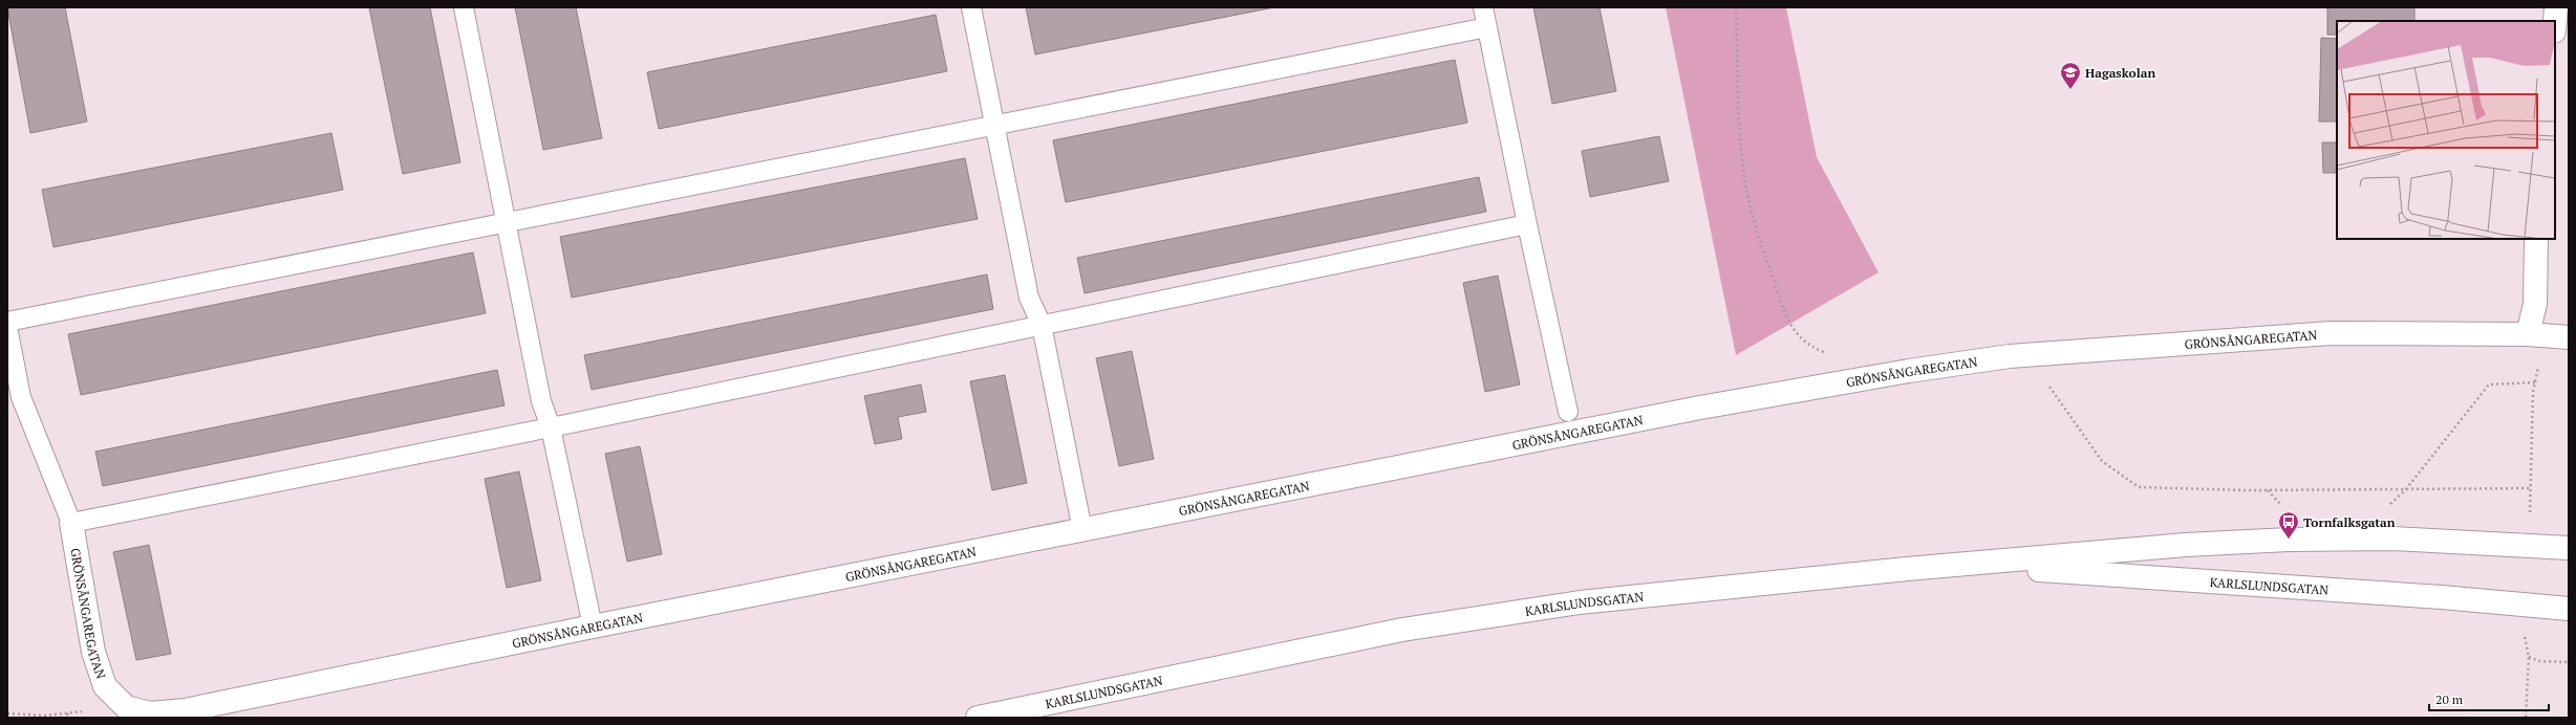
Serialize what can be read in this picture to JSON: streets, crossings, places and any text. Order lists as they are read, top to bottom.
{
  "streets": {
    "street": ["GRÖNSÅNGAREGATAN", "KARLSLUNDSGATAN"]
  },
  "places": {
    "school or university": ["Hagaskolan"],
    "bus stop": ["Tornfalksgatan"]
  },
  "scale_bar": "20 m"
}
